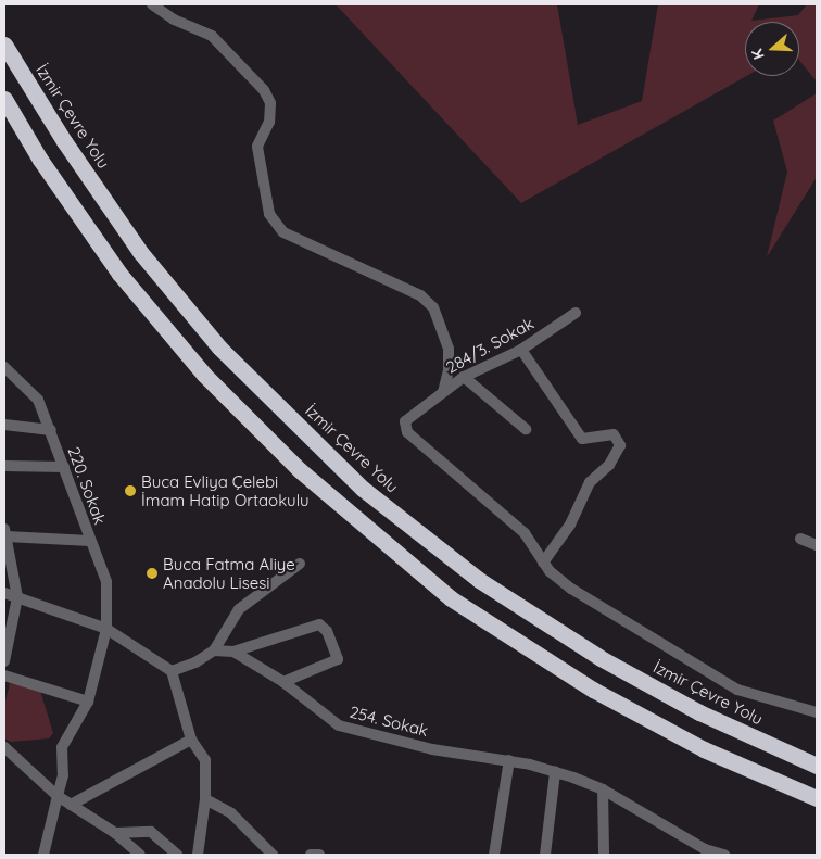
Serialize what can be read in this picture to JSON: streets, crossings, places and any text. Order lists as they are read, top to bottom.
{
  "streets": {
    "highway": ["İzmir Çevre Yolu"],
    "street": ["284/3. Sokak", "220. Sokak", "254. Sokak"]
  },
  "places": ["Buca Evliya Çelebi İmam Hatip Ortaokulu", "Buca Fatma Aliye Anadolu Lisesi"],
  "north": "left"
}
